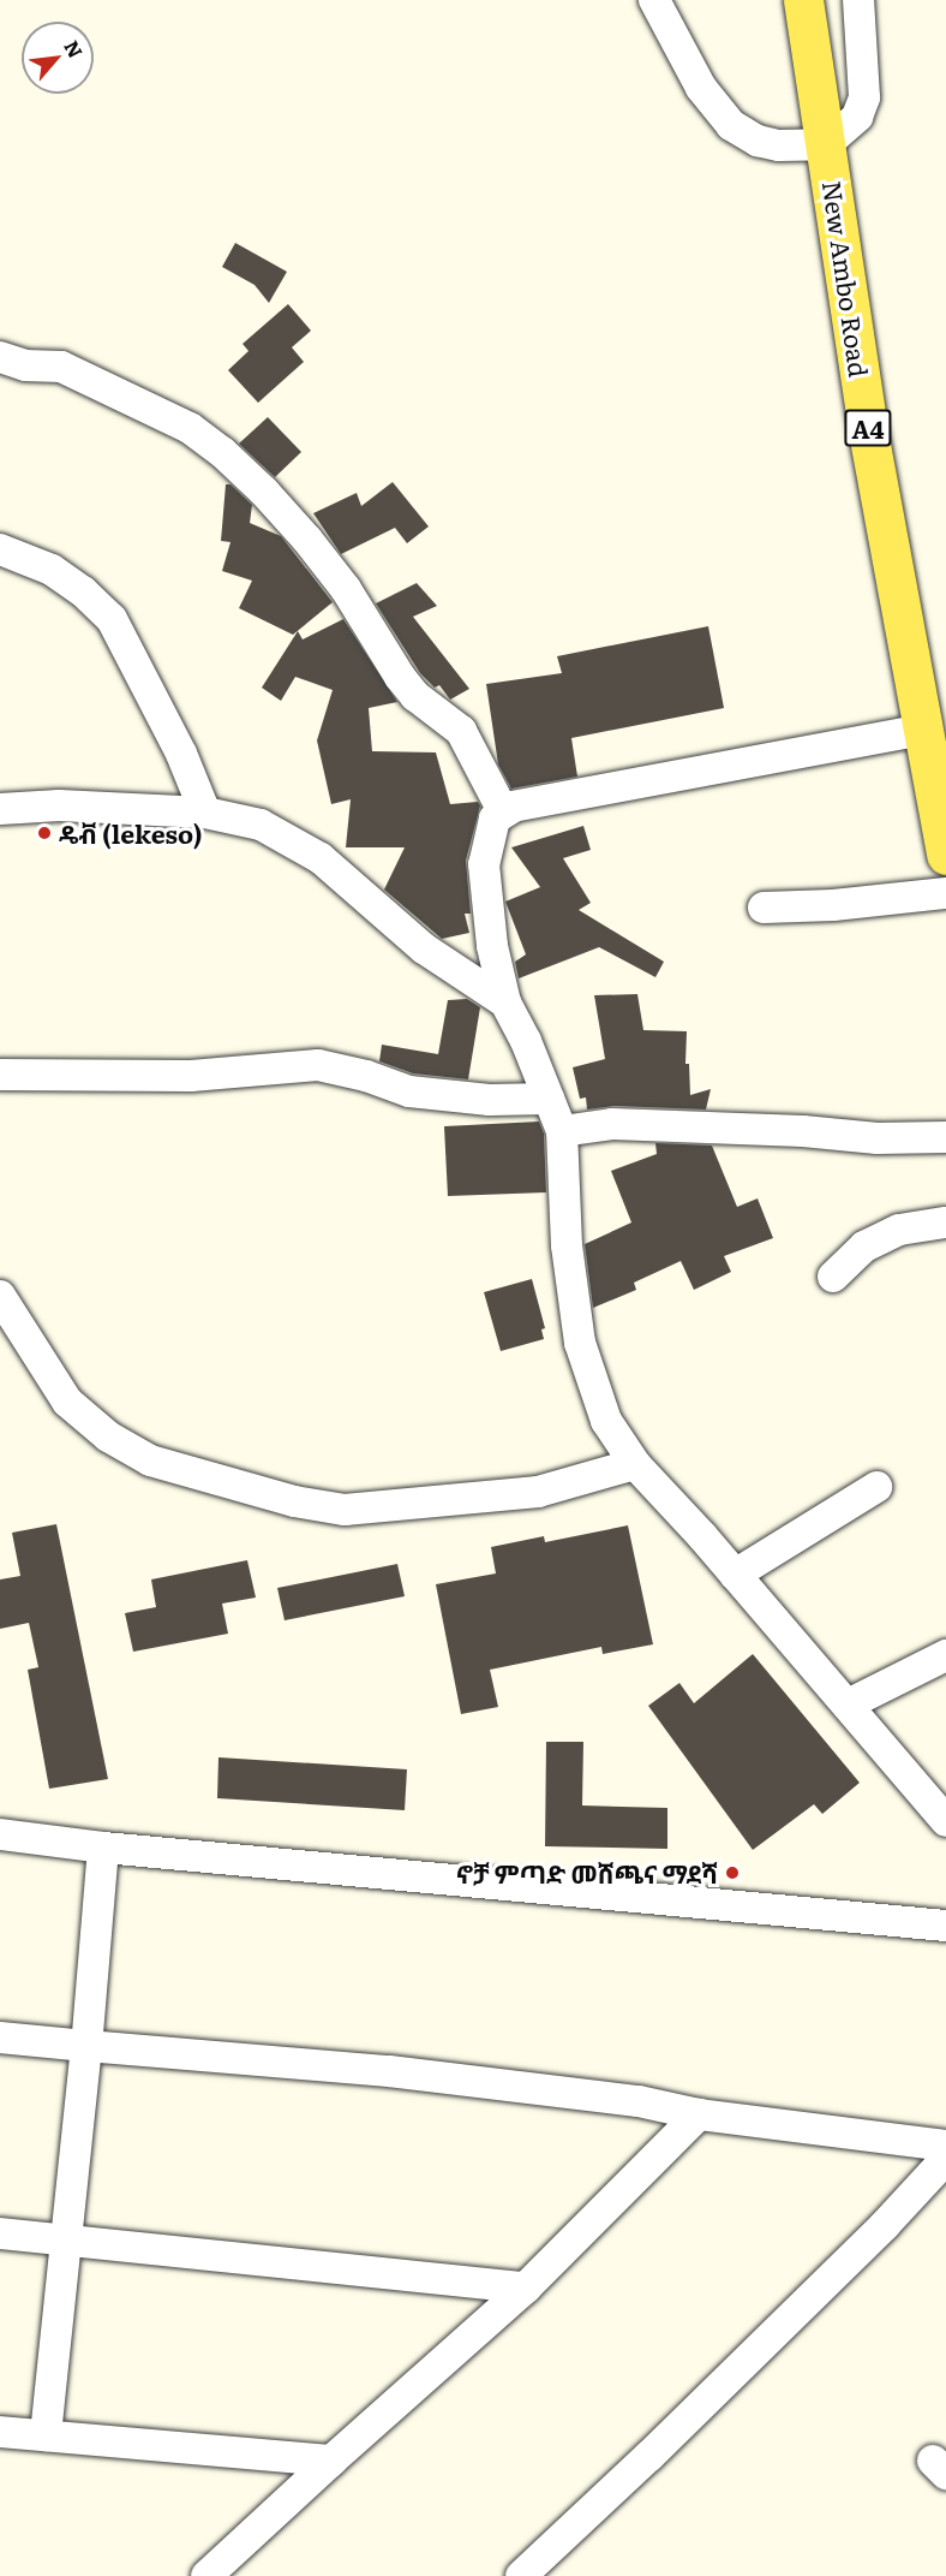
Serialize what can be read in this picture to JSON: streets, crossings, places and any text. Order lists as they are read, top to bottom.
{
  "streets": {
    "main road": ["New Ambo Road", "A4"]
  },
  "places": ["ዴቭ (lekeso)", "ኖቻ ምጣድ መሸጫና ማደሻ"],
  "north": "top right"
}
